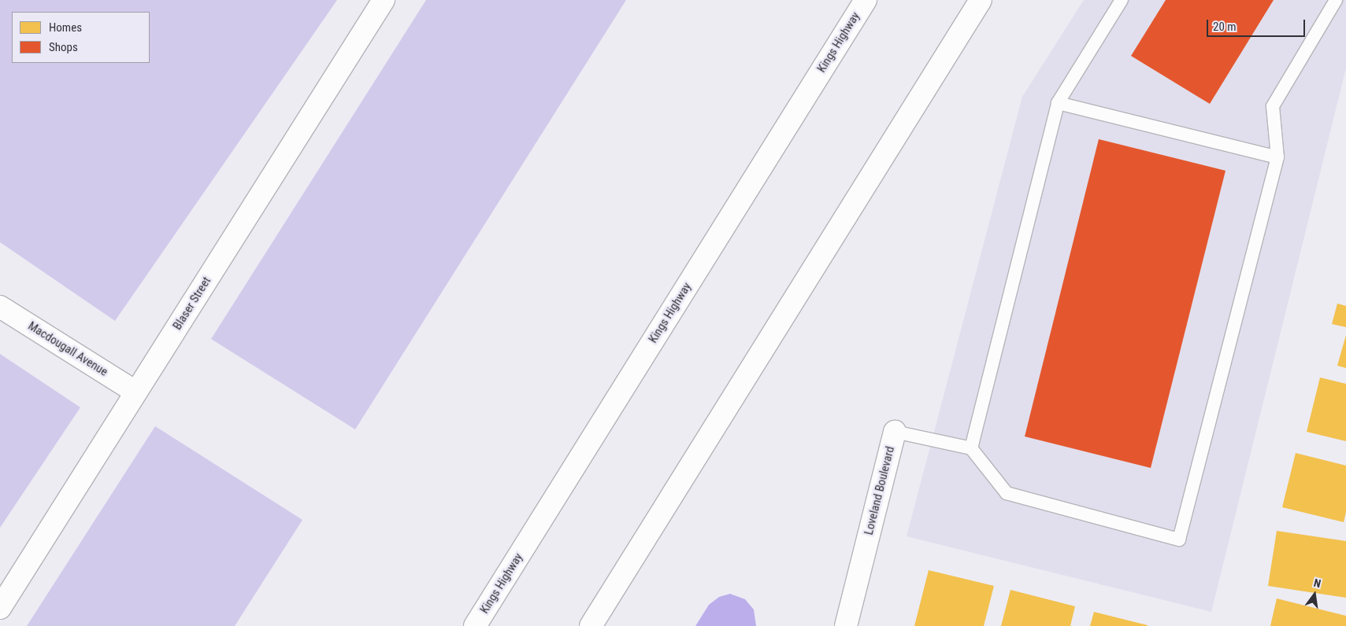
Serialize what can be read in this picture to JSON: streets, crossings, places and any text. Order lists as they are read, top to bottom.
{
  "streets": {
    "main road": [
      "Kings Highway",
      "Blaser Street",
      "Macdougall Avenue",
      "Loveland Boulevard"
    ]
  },
  "crossings": [
    ["Blaser Street", "Macdougall Avenue"]
  ],
  "legend": ["Homes", "Shops"],
  "scale_bar": "20 m",
  "north": "top"
}
